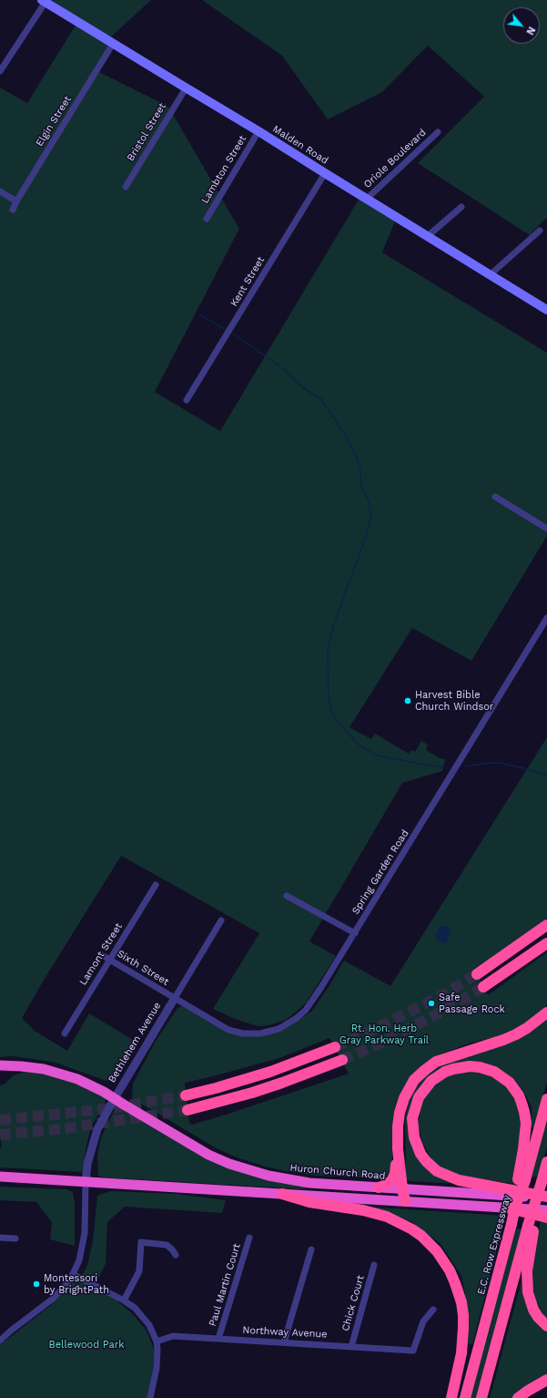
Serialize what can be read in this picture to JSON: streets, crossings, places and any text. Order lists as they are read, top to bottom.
{
  "streets": {
    "highway": ["Huron Church Road", "E.C. Row Expressway"],
    "main road": ["Malden Road"],
    "street": [
      "Elgin Street",
      "Bristol Street",
      "Oriole Boulevard",
      "Lambton Street",
      "Kent Street",
      "Spring Garden Road",
      "Lamont Street",
      "Sixth Street",
      "Bethlehem Avenue",
      "Paul Martin Court",
      "Chick Court",
      "Northway Avenue"
    ]
  },
  "crossings": [
    ["Elgin Street", "Malden Road"],
    ["Bristol Street", "Malden Road"],
    ["Malden Road", "Oriole Boulevard"],
    ["Malden Road", "Lambton Street"],
    ["Malden Road", "Kent Street"],
    ["Spring Garden Road", "Sixth Street"],
    ["Spring Garden Road", "Bethlehem Avenue"],
    ["Lamont Street", "Sixth Street"],
    ["Sixth Street", "Bethlehem Avenue"],
    ["Bethlehem Avenue", "Huron Church Road"],
    ["Paul Martin Court", "Northway Avenue"],
    ["Chick Court", "Northway Avenue"]
  ],
  "parks": ["Rt. Hon. Herb Gray Parkway Trail", "Bellewood Park"],
  "places": ["Harvest Bible Church Windsor", "Safe Passage Rock", "Montessori by BrightPath"],
  "north": "bottom right"
}
